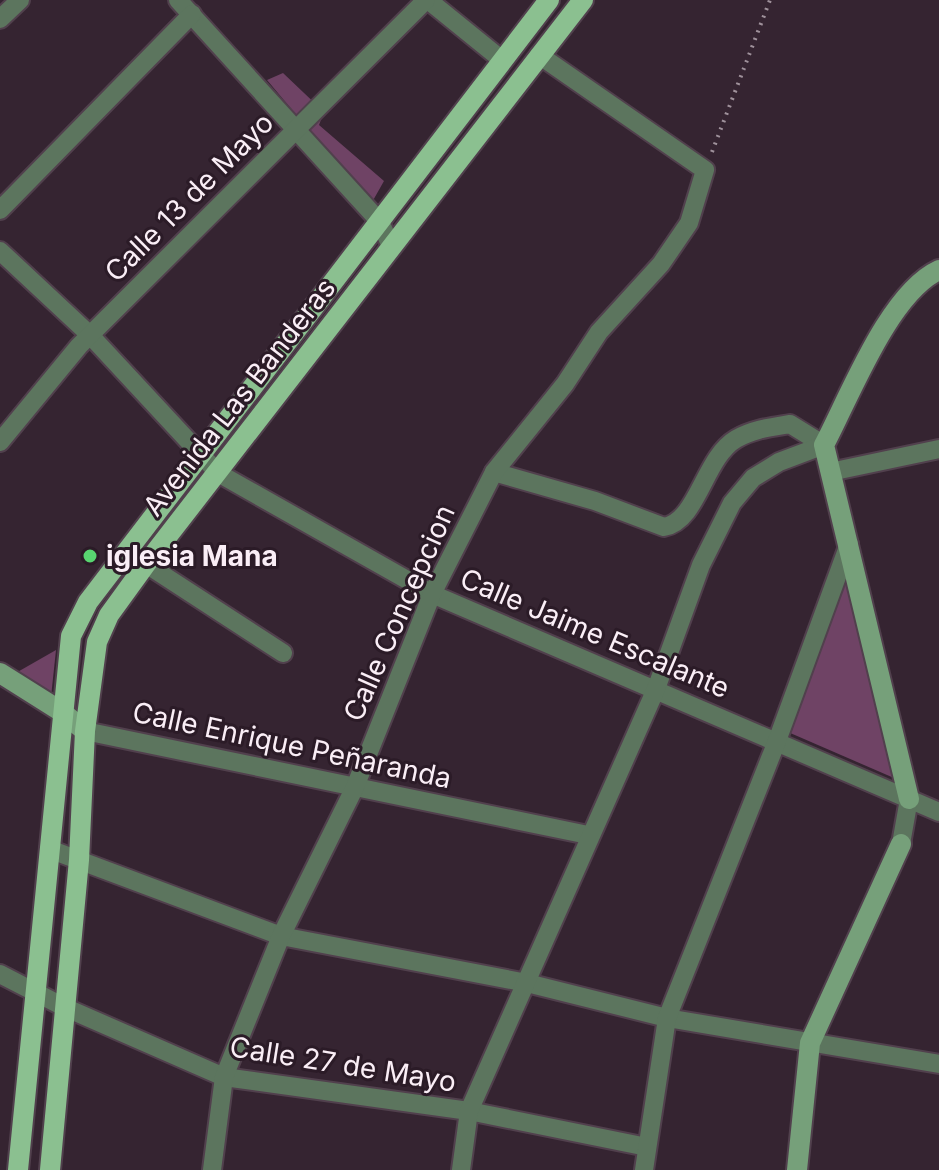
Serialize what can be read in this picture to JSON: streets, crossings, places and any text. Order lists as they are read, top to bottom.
{
  "streets": {
    "main road": ["Avenida Las Banderas"],
    "street": [
      "Calle 13 de Mayo",
      "Calle Concepcion",
      "Calle Jaime Escalante",
      "Calle Enrique Peñaranda",
      "Calle 27 de Mayo"
    ]
  },
  "crossings": [
    ["Calle 13 de Mayo", "Calle Jaime Escalante"],
    ["Avenida Las Banderas", "Calle Jaime Escalante"],
    ["Avenida Las Banderas", "Calle Enrique Peñaranda"],
    ["Avenida Las Banderas", "Calle 27 de Mayo"],
    ["Calle Concepcion", "Calle Jaime Escalante"],
    ["Calle Concepcion", "Calle Enrique Peñaranda"],
    ["Calle Concepcion", "Calle 27 de Mayo"]
  ],
  "places": ["iglesia Mana"]
}
